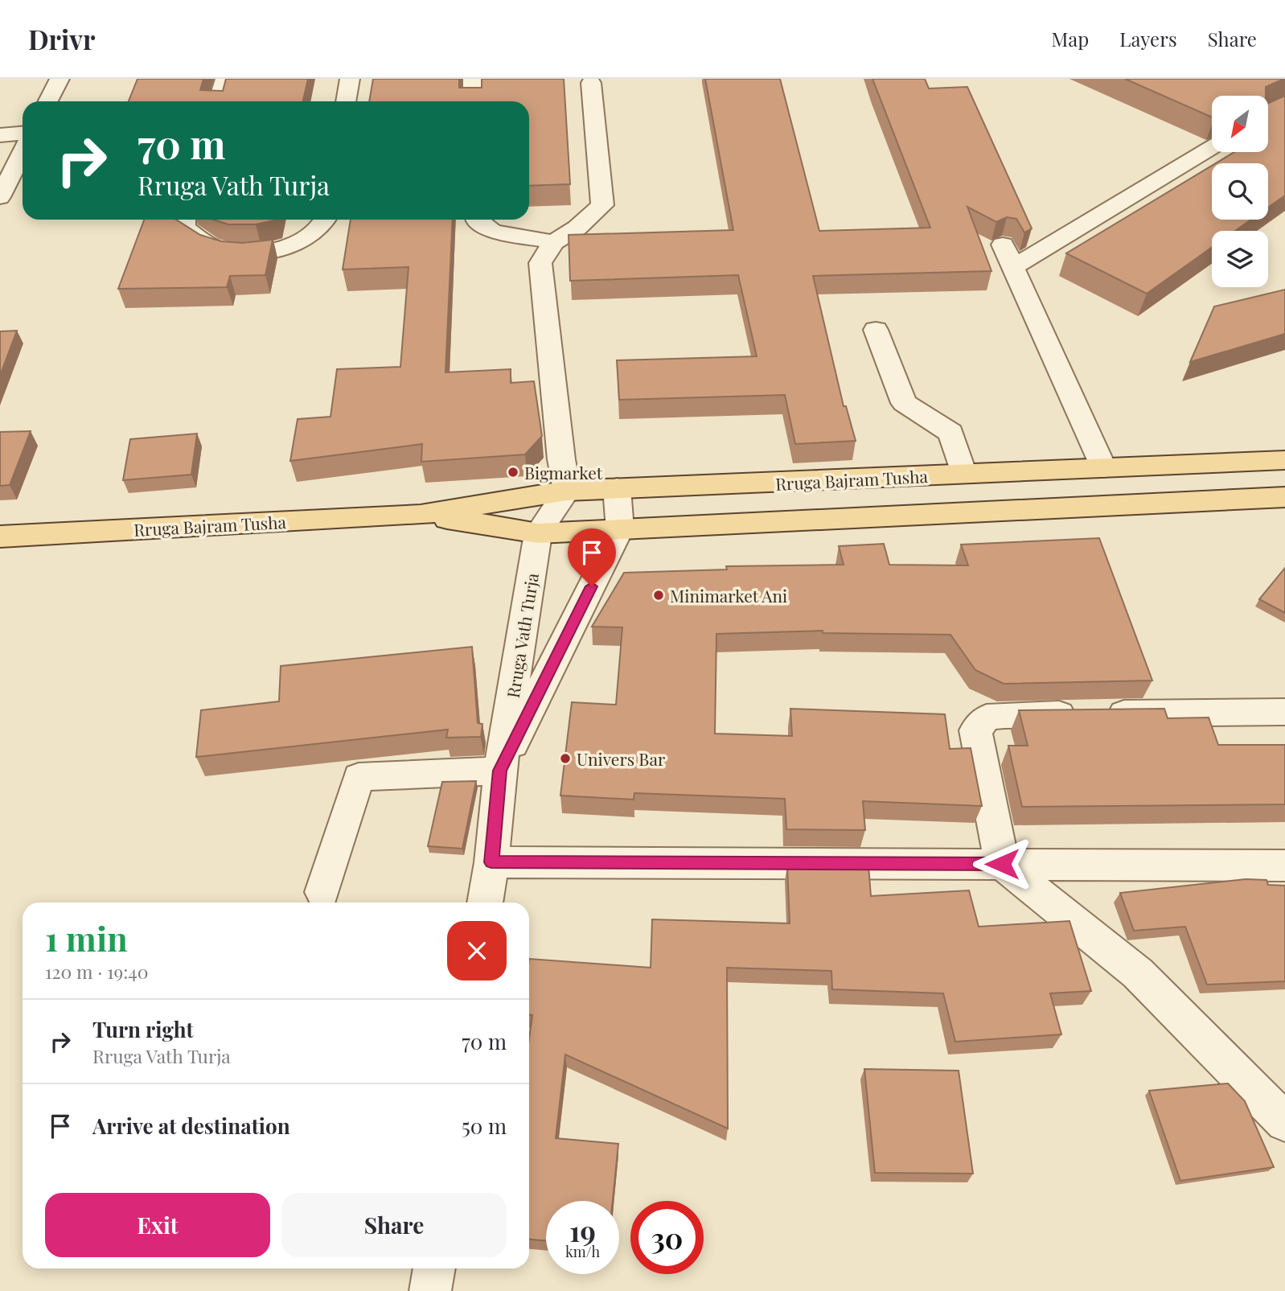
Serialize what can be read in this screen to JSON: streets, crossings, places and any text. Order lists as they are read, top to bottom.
{
  "streets": {
    "main road": ["Rruga Bajram Tusha"],
    "street": ["Rruga Vath Turja"]
  },
  "crossings": [
    ["Rruga Bajram Tusha", "Rruga Vath Turja"]
  ],
  "places": ["Bigmarket", "Minimarket Ani", "Univers Bar"],
  "north": "bottom left",
  "page": {
    "header": "Drivr",
    "nav": ["Map", "Layers", "Share"],
    "turn": ["70 m", "Rruga Vath Turja"],
    "heading": ["1 min", "120 m · 19:40"],
    "list": [
      {
        "name": "Turn right",
        "note": "Rruga Vath Turja",
        "value": "70 m"
      },
      {
        "name": "Arrive at destination",
        "value": "50 m"
      }
    ],
    "buttons": ["Exit", "Share"],
    "speed": "19 km/h",
    "limit": "30"
  }
}
